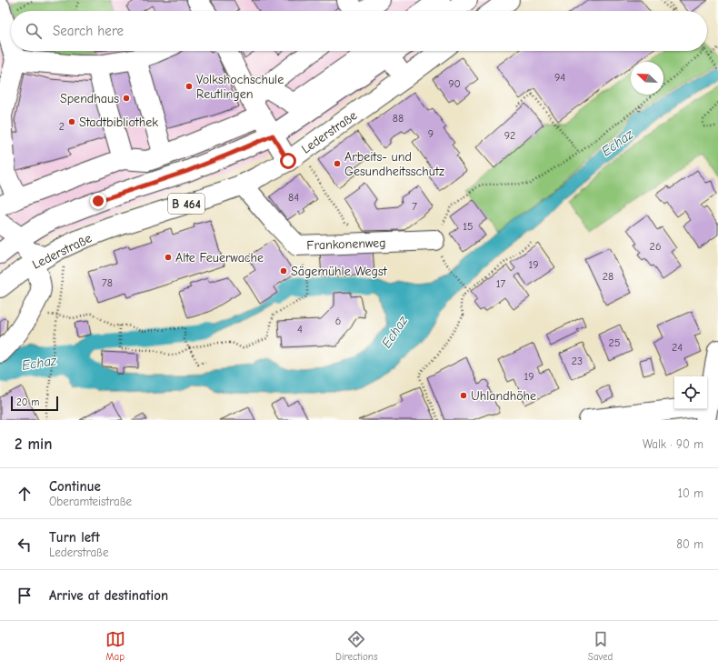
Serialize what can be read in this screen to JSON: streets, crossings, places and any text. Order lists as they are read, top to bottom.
{
  "streets": {
    "main road": ["Lederstraße", "B 464", "Frankonenweg"]
  },
  "crossings": [
    ["Lederstraße", "Frankonenweg"]
  ],
  "water": ["Echaz"],
  "places": [
    "Volkshochschule Reutlingen",
    "Spendhaus",
    "Stadtbibliothek",
    "Arbeits- und Gesundheitsschutz",
    "Alte Feuerwache",
    "Sägemühle Wegst",
    "Uhlandhöhe"
  ],
  "house_numbers": [
    "94",
    "90",
    "88",
    "2",
    "9",
    "92",
    "84",
    "7",
    "15",
    "26",
    "19",
    "28",
    "78",
    "17",
    "6",
    "4",
    "25",
    "24",
    "23",
    "19"
  ],
  "scale_bar": "20 m",
  "north": "top left",
  "page": {
    "search": "Search here",
    "scale": "20 m",
    "heading": ["2 min", "Walk · 90 m"],
    "list": [
      ["Continue", "Oberamteistraße", "10 m"],
      ["Turn left", "Lederstraße", "80 m"],
      "Arrive at destination"
    ],
    "nav": ["Map", "Directions", "Saved"]
  }
}
